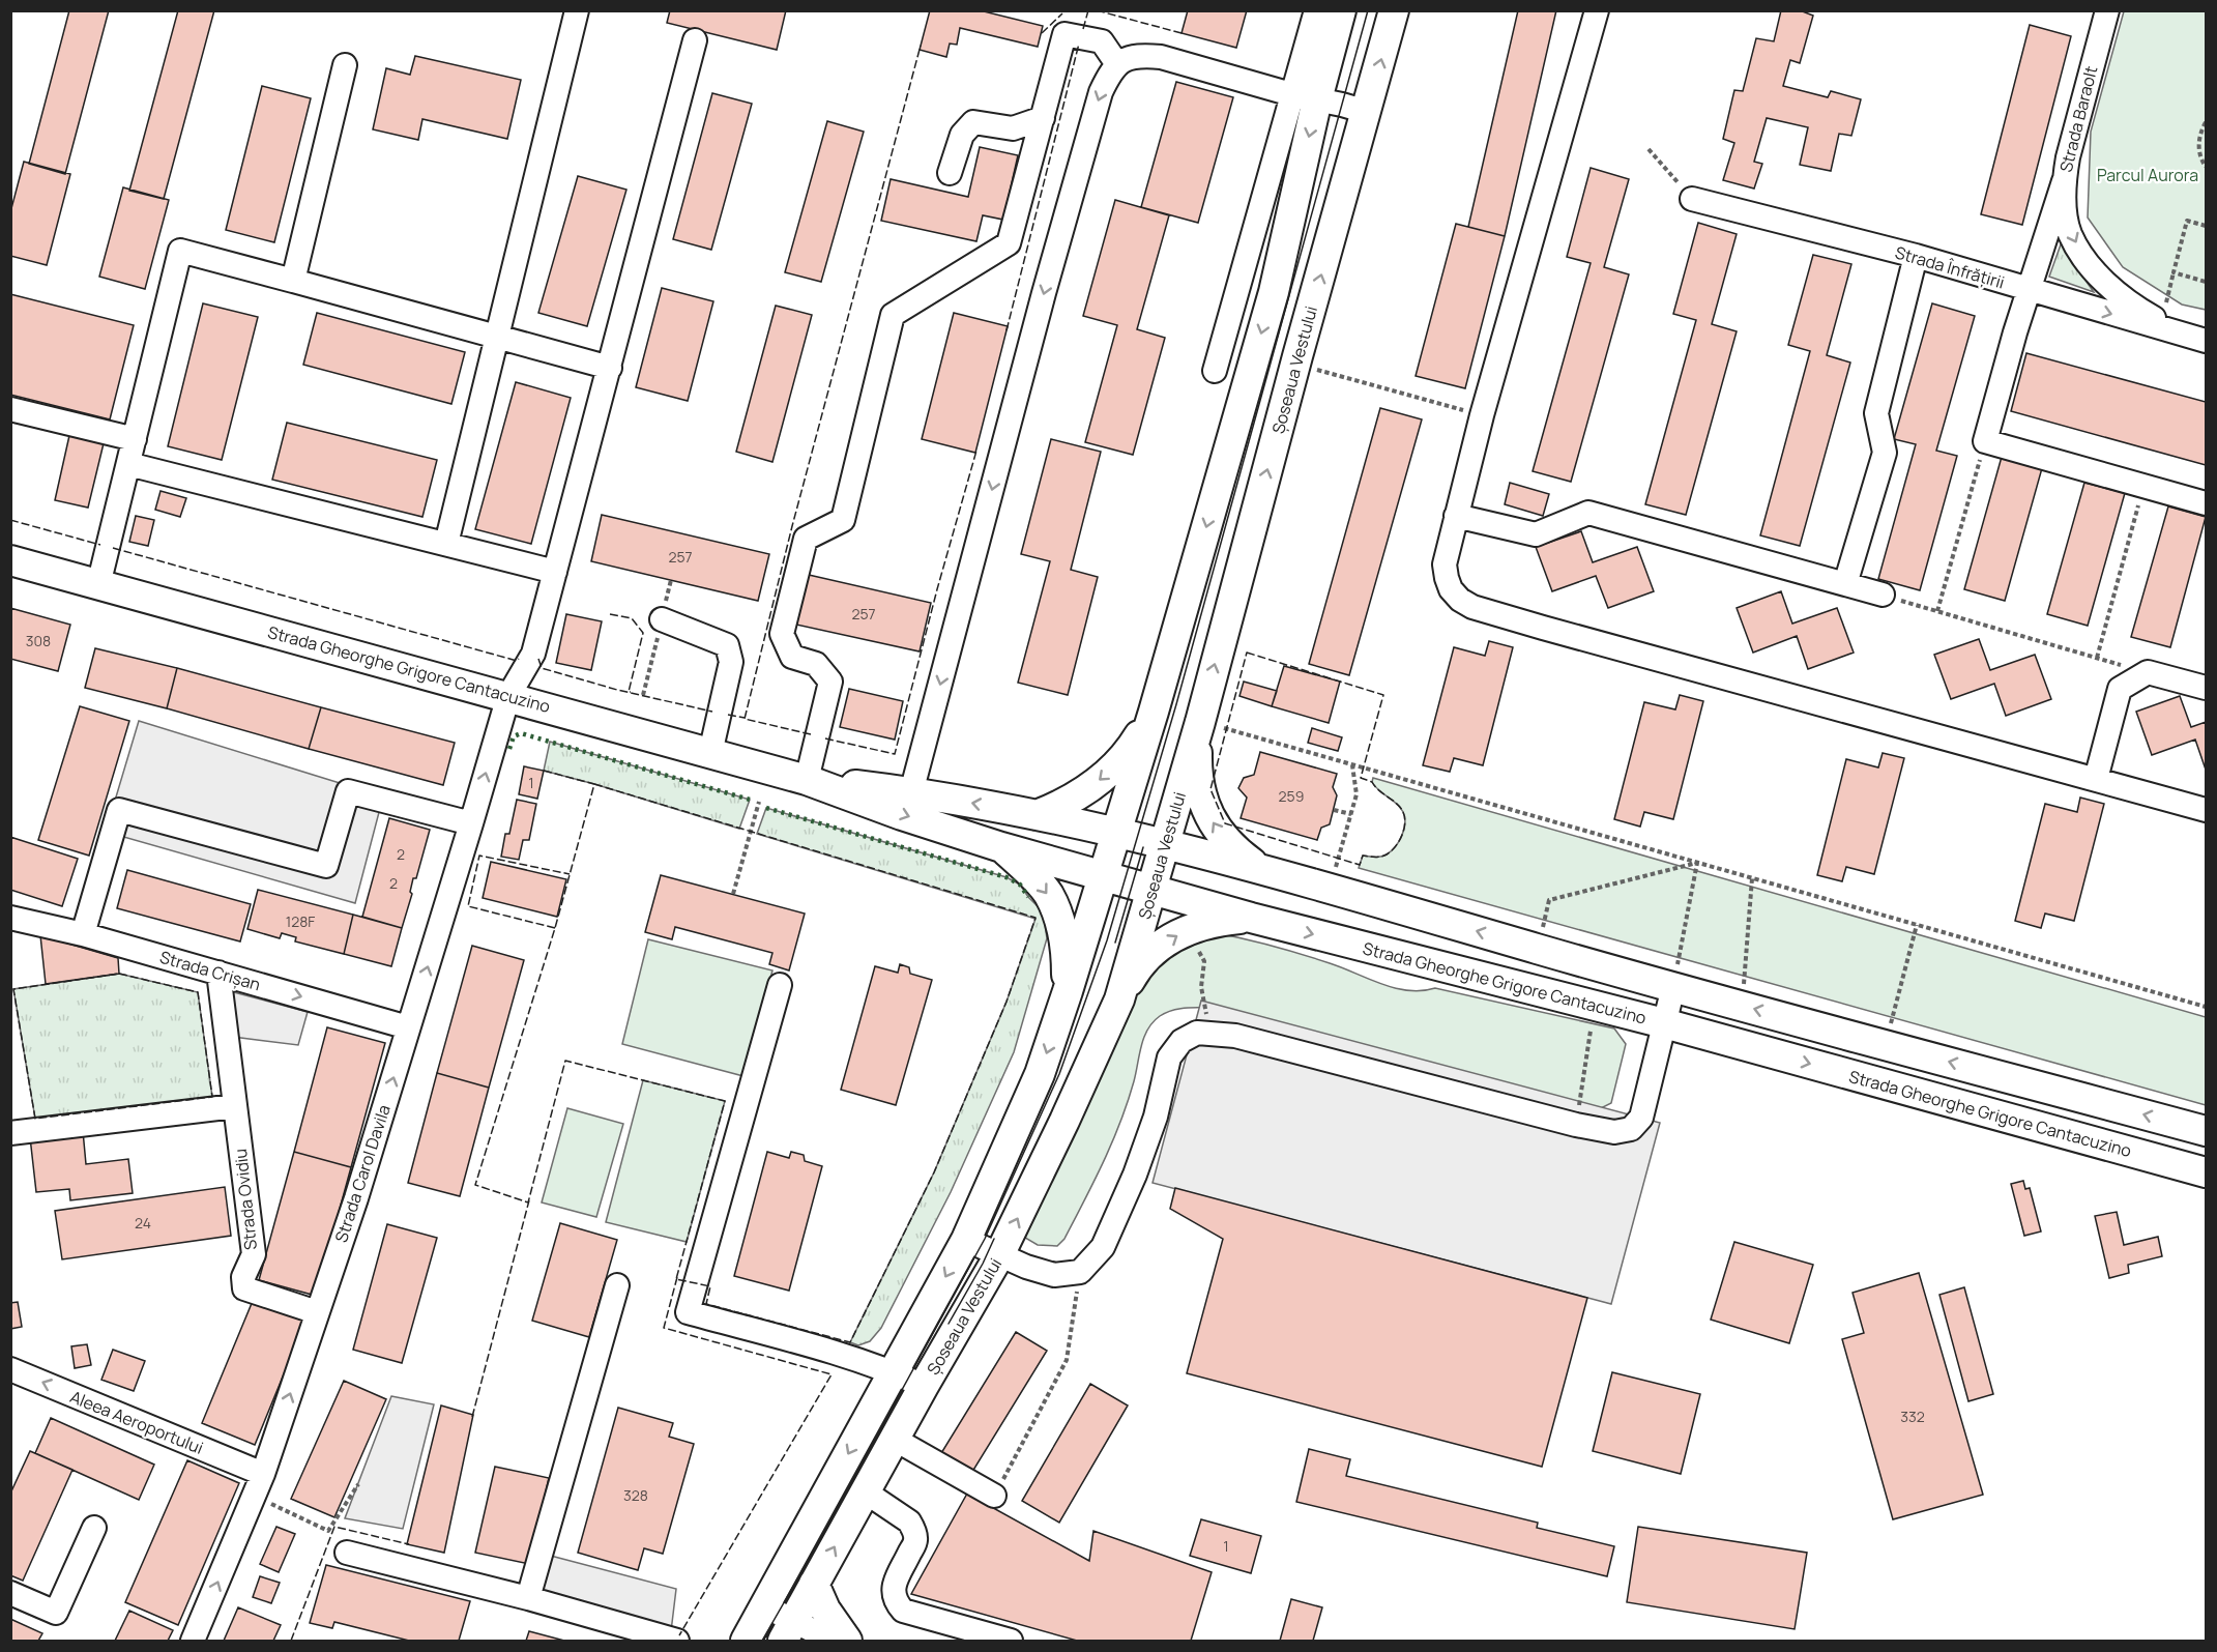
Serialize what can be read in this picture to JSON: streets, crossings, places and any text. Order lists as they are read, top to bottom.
{
  "streets": {
    "main road": ["Șoseaua Vestului", "Strada Gheorghe Grigore Cantacuzino"],
    "street": [
      "Strada Baraolt",
      "Strada Înfrățirii",
      "Strada Crișan",
      "Strada Carol Davila",
      "Strada Ovidiu",
      "Aleea Aeroportului"
    ]
  },
  "crossings": [
    ["Strada Baraolt", "Strada Înfrățirii"],
    ["Șoseaua Vestului", "Strada Gheorghe Grigore Cantacuzino"],
    ["Strada Gheorghe Grigore Cantacuzino", "Strada Carol Davila"],
    ["Strada Crișan", "Strada Carol Davila"],
    ["Strada Crișan", "Strada Ovidiu"],
    ["Strada Carol Davila", "Strada Ovidiu"],
    ["Strada Carol Davila", "Aleea Aeroportului"]
  ],
  "one_way": [
    "Strada Baraolt",
    "Strada Crișan",
    "Strada Carol Davila",
    "Aleea Aeroportului"
  ],
  "parks": ["Parcul Aurora"],
  "house_numbers": [
    "257",
    "257",
    "308",
    "1",
    "259",
    "2",
    "2",
    "128F",
    "24",
    "332",
    "328",
    "1"
  ]
}
